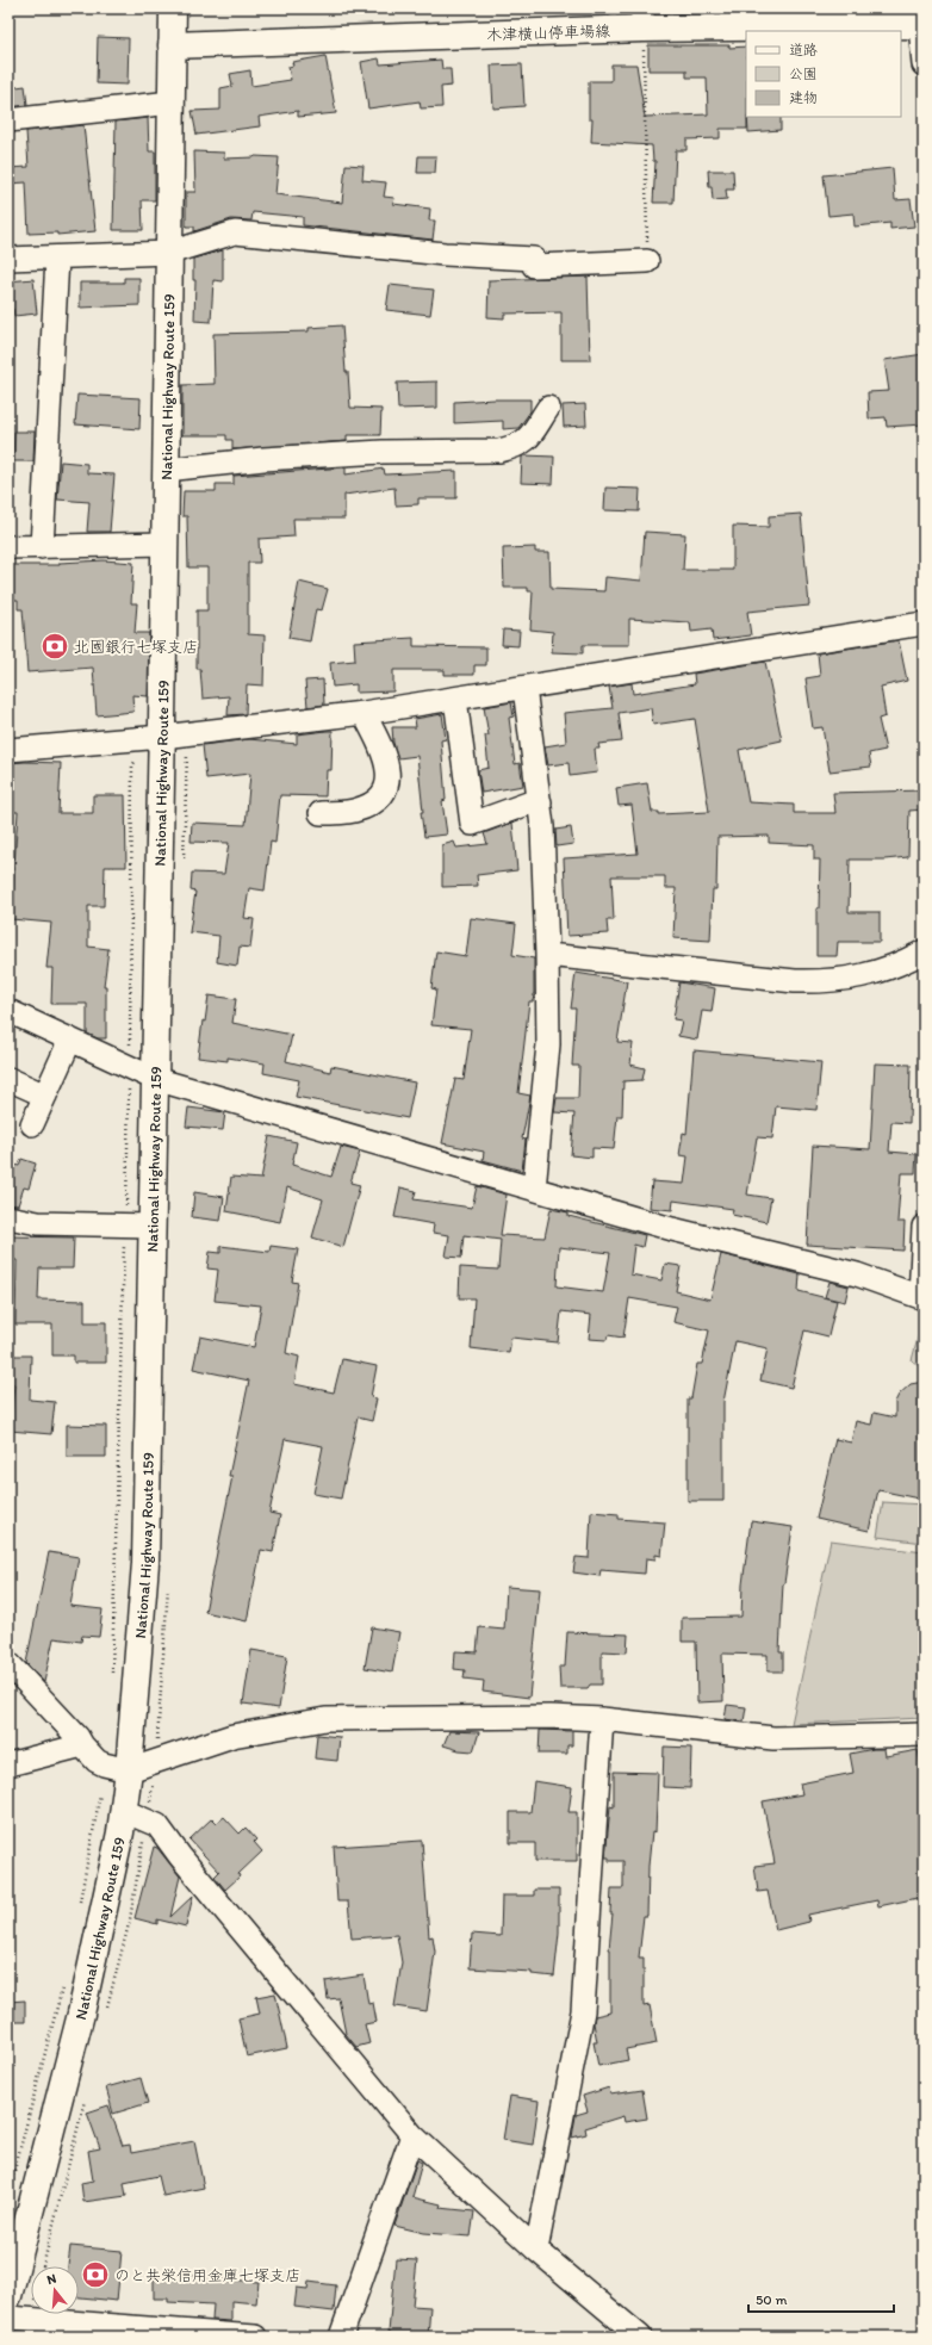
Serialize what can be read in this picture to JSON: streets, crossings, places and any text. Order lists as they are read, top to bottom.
{
  "streets": {
    "main road": ["木津横山停車場線", "National Highway Route 159"]
  },
  "crossings": [
    ["木津横山停車場線", "National Highway Route 159"]
  ],
  "places": {
    "bank": ["北國銀行七塚支店", "のと共栄信用金庫七塚支店"]
  },
  "legend": ["道路", "公園", "建物"],
  "scale_bar": "50 m",
  "north": "top"
}
